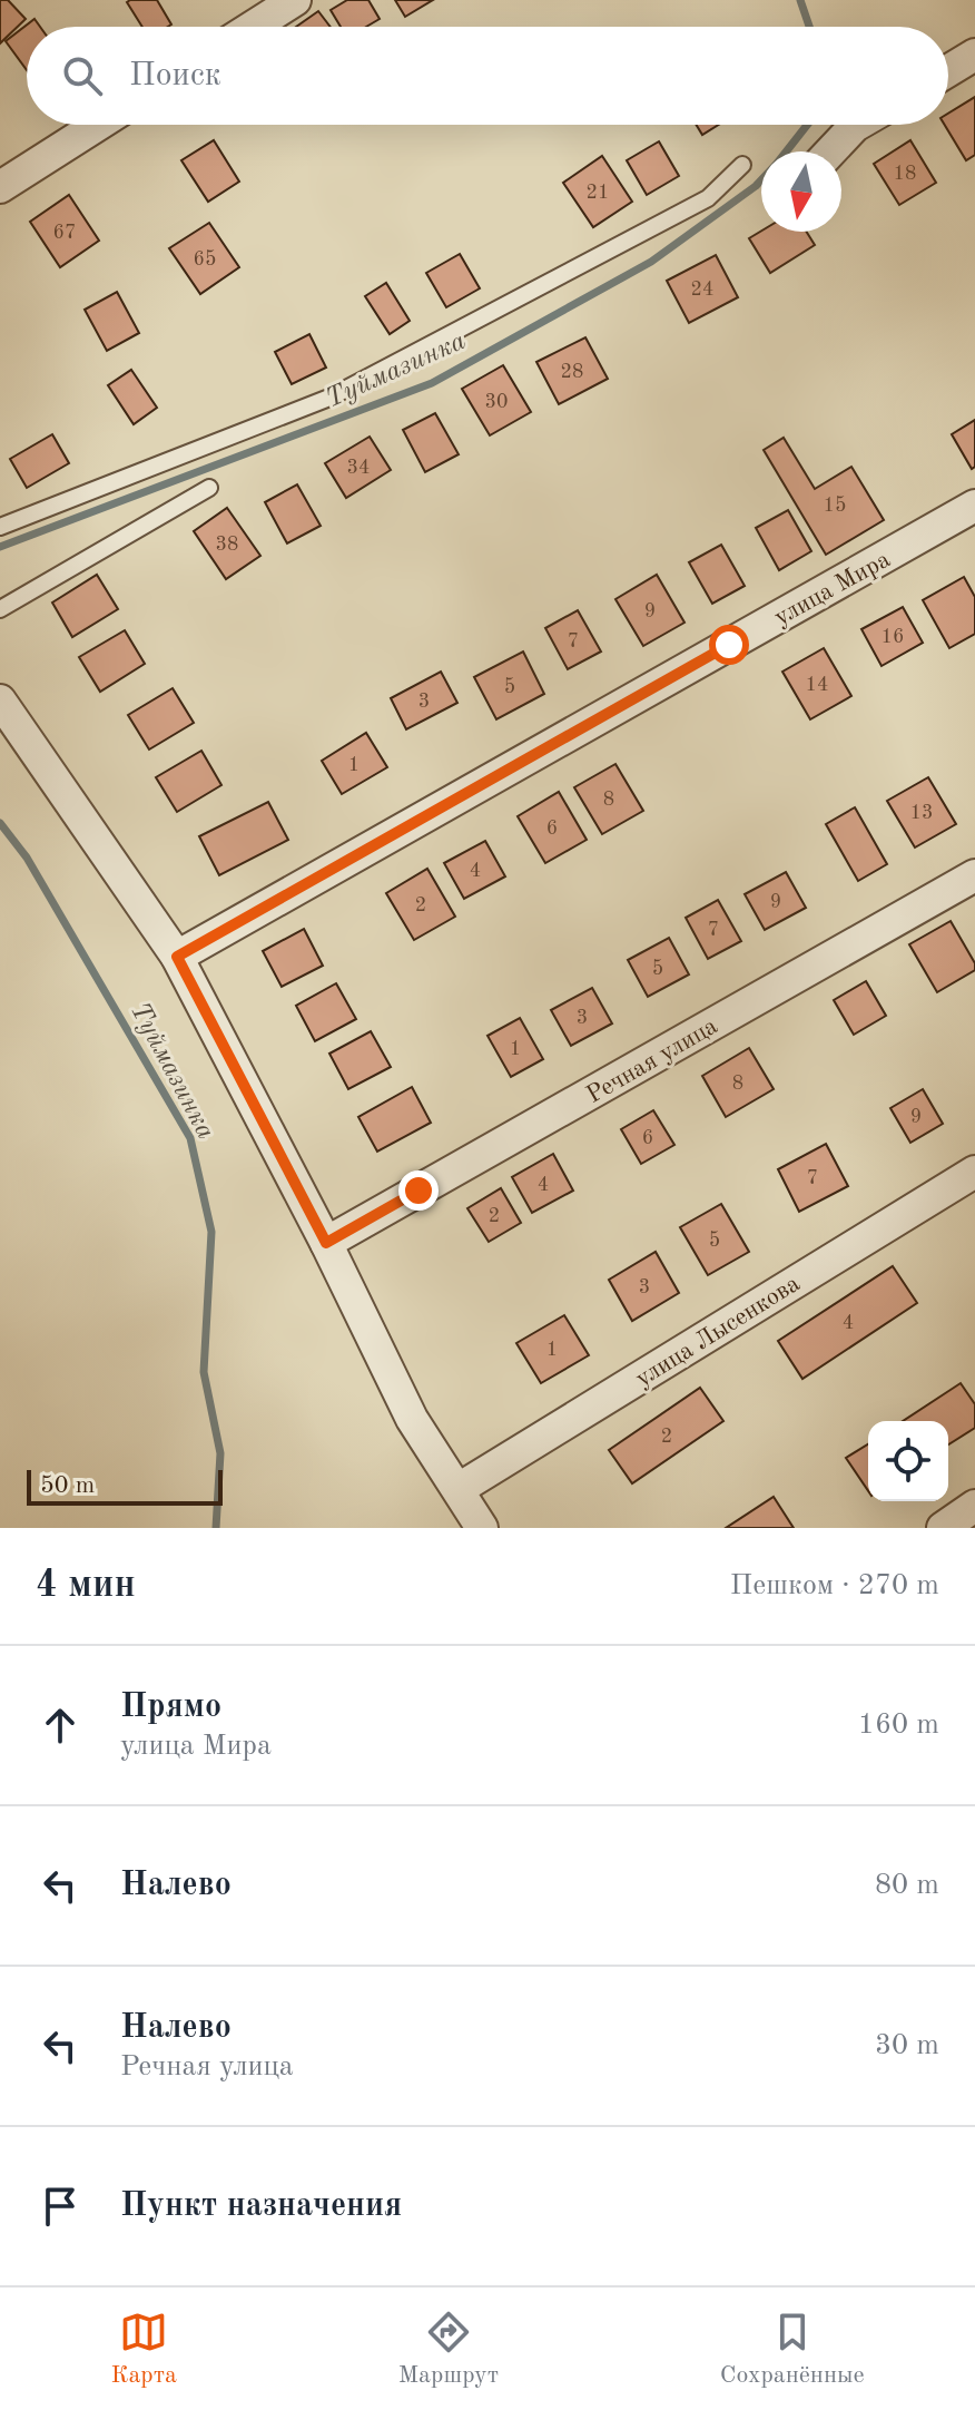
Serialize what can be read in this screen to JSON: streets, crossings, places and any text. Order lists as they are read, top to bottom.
{
  "streets": {
    "street": ["улица Мира", "Речная улица", "улица Лысенкова"]
  },
  "water": ["Туймазинка"],
  "house_numbers": [
    "18",
    "21",
    "67",
    "65",
    "24",
    "28",
    "30",
    "34",
    "15",
    "38",
    "9",
    "16",
    "7",
    "14",
    "5",
    "3",
    "1",
    "8",
    "13",
    "6",
    "4",
    "9",
    "2",
    "7",
    "5",
    "3",
    "1",
    "8",
    "9",
    "6",
    "7",
    "4",
    "2",
    "5",
    "3",
    "4",
    "1",
    "2"
  ],
  "scale_bar": "50 m",
  "north": "bottom",
  "page": {
    "search": "Поиск",
    "scale": "50 m",
    "heading": ["4 мин", "Пешком · 270 m"],
    "list": [
      ["Прямо", "улица Мира", "160 m"],
      ["Налево", "80 m"],
      ["Налево", "Речная улица", "30 m"],
      "Пункт назначения"
    ],
    "nav": ["Карта", "Маршрут", "Сохранённые"]
  }
}
